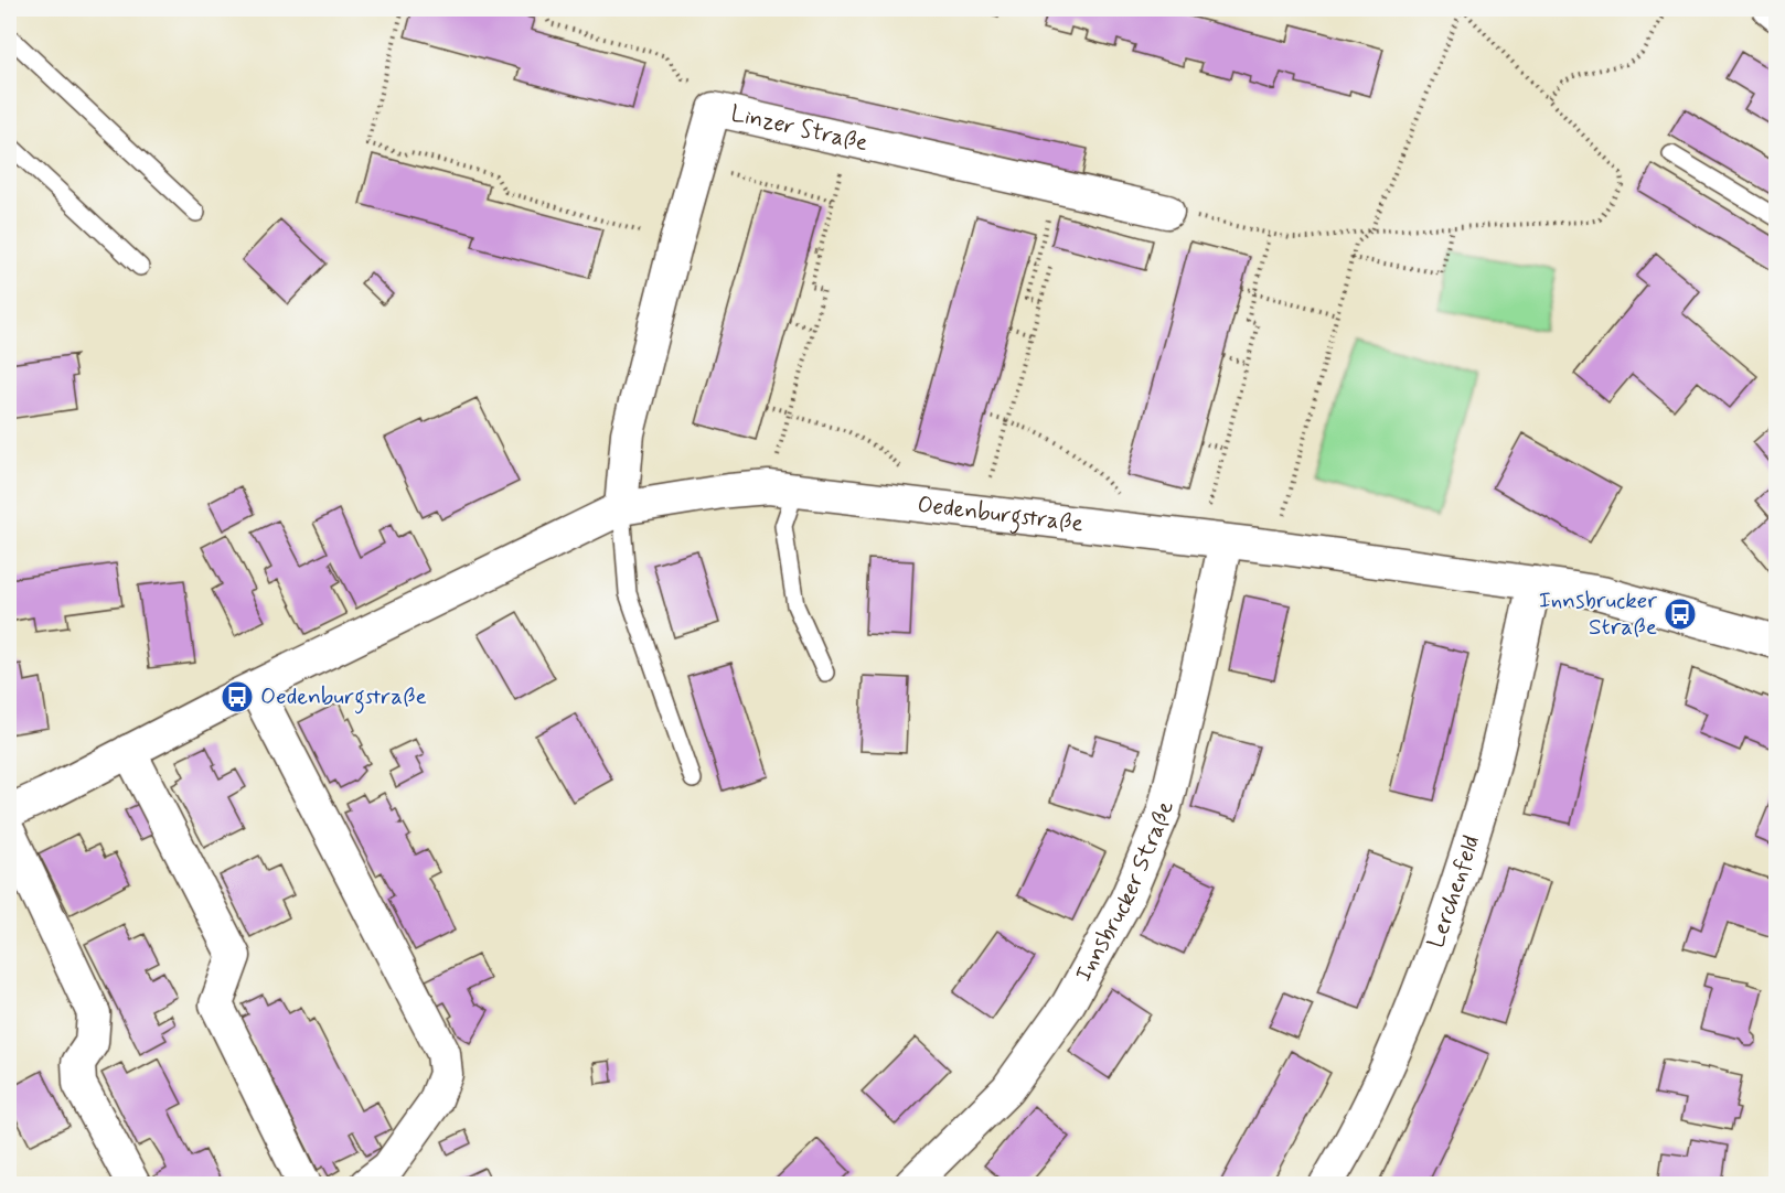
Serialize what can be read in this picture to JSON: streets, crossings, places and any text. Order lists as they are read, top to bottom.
{
  "streets": {
    "street": [
      "Linzer Straße",
      "Oedenburgstraße",
      "Innsbrucker Straße",
      "Lerchenfeld"
    ]
  },
  "crossings": [
    ["Linzer Straße", "Oedenburgstraße"],
    ["Oedenburgstraße", "Innsbrucker Straße"],
    ["Oedenburgstraße", "Lerchenfeld"]
  ],
  "places": {
    "bus stop": ["Innsbrucker Straße", "Oedenburgstraße"]
  }
}
